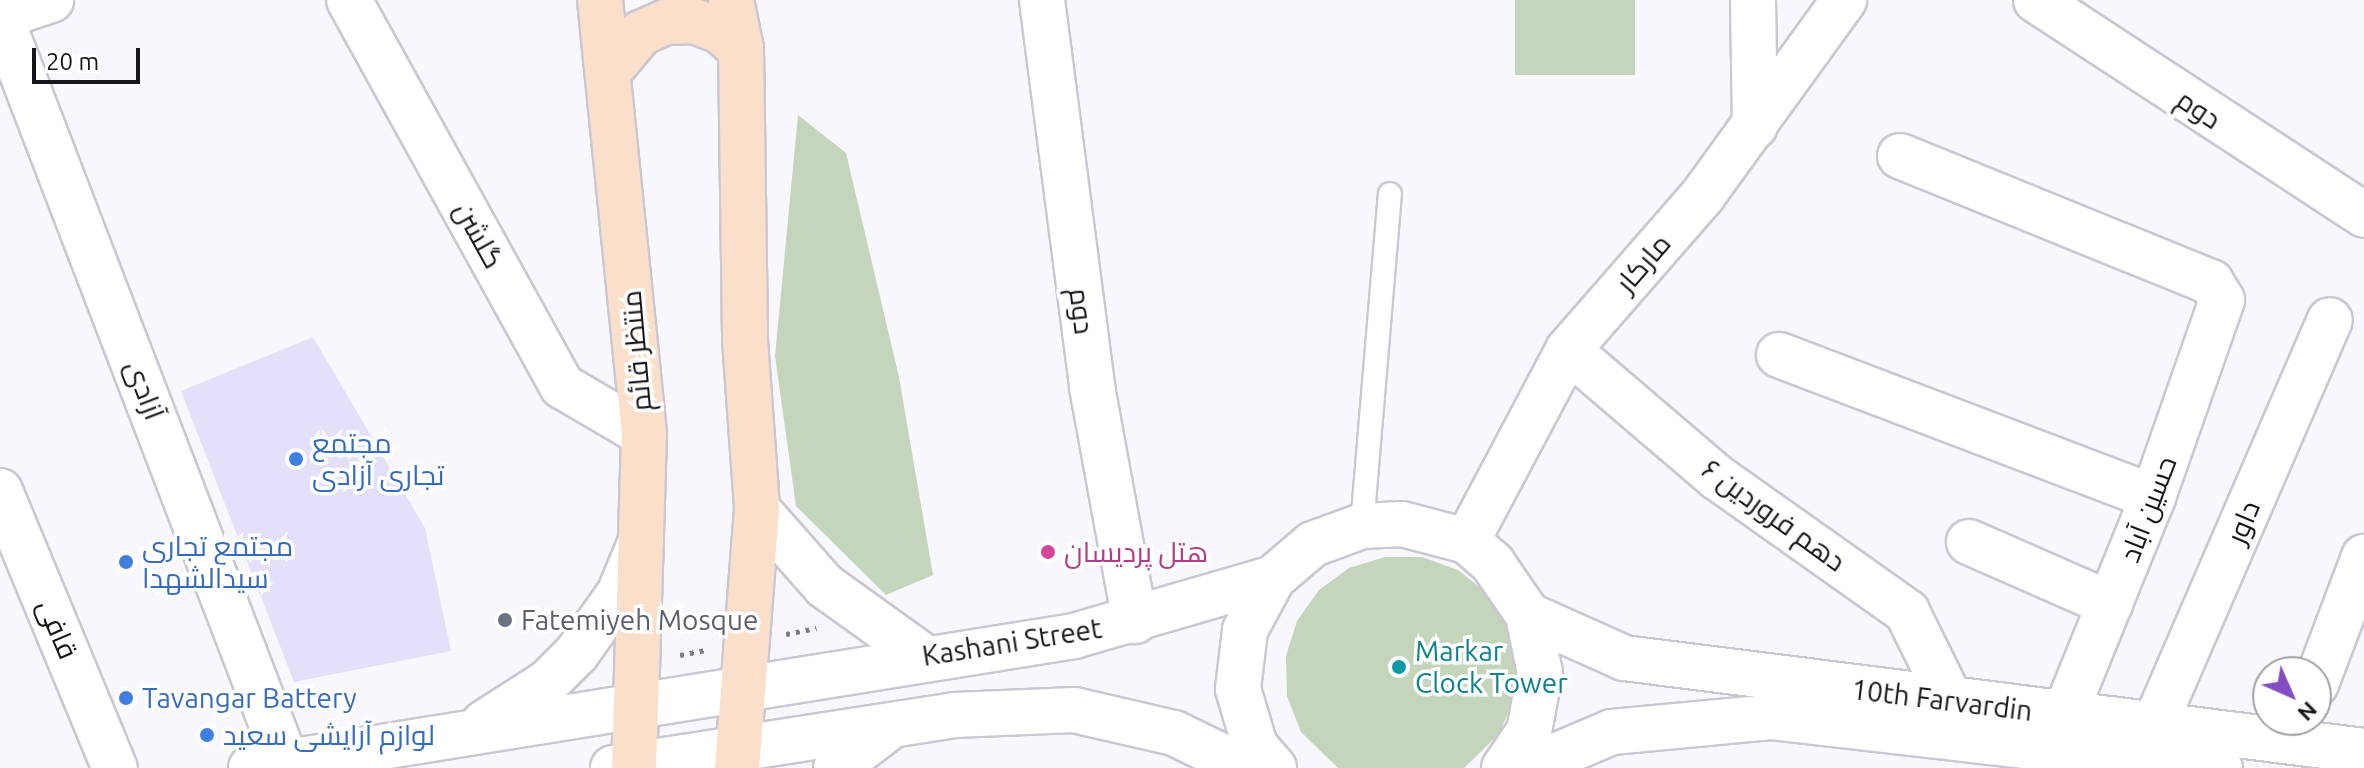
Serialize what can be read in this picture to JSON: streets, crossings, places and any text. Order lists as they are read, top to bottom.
{
  "streets": {
    "main road": ["منتظر قائم"],
    "street": [
      "دوم",
      "گلشن",
      "مارکار",
      "آزادی",
      "حسین آباد",
      "دهم فروردین ۶",
      "داور",
      "قافی",
      "Kashani Street",
      "10th Farvardin"
    ]
  },
  "crossings": [
    ["دوم", "Kashani Street"],
    ["گلشن", "منتظر قائم"],
    ["مارکار", "دهم فروردین ۶"],
    ["منتظر قائم", "Kashani Street"],
    ["حسین آباد", "10th Farvardin"],
    ["دهم فروردین ۶", "10th Farvardin"],
    ["داور", "10th Farvardin"]
  ],
  "places": [
    "مجتمع تجاری آزادی",
    "هتل پردیسان",
    "مجتمع تجاری سیدالشهدا",
    "Fatemiyeh Mosque",
    "Markar Clock Tower",
    "Tavangar Battery",
    "لوازم آرایشی سعید"
  ],
  "scale_bar": "20 m",
  "north": "bottom right"
}
